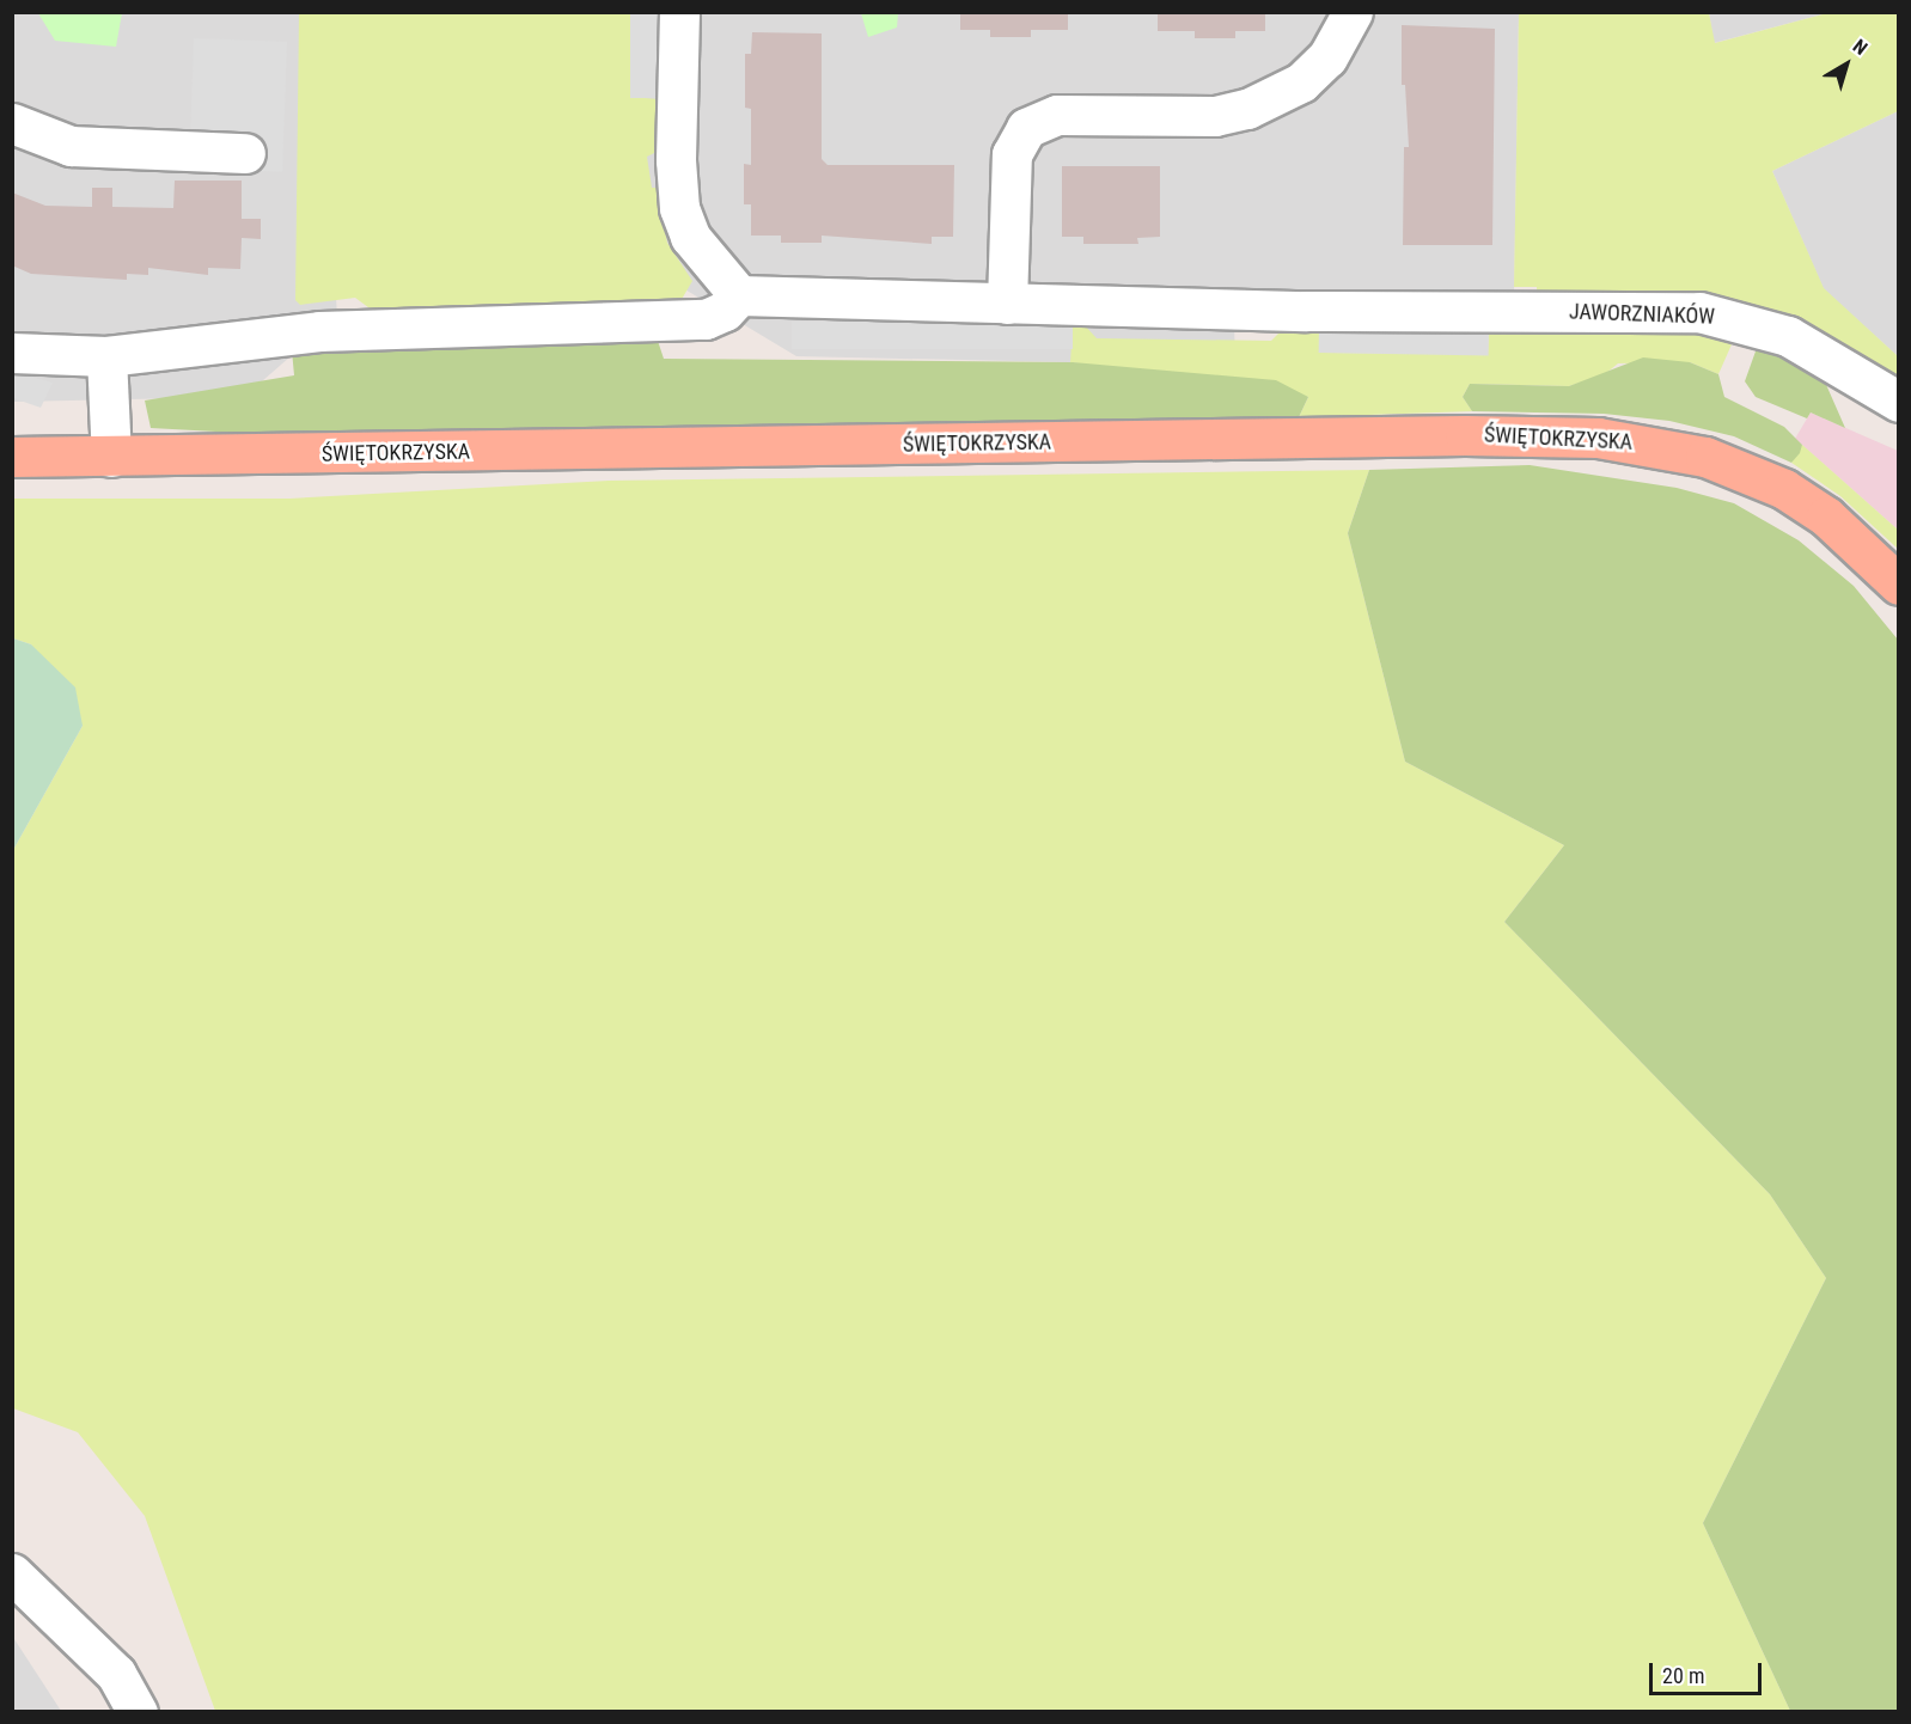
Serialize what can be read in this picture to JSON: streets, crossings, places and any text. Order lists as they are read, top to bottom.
{
  "streets": {
    "main road": ["ŚWIĘTOKRZYSKA"],
    "street": ["JAWORZNIAKÓW"]
  },
  "scale_bar": "20 m",
  "north": "top right"
}
